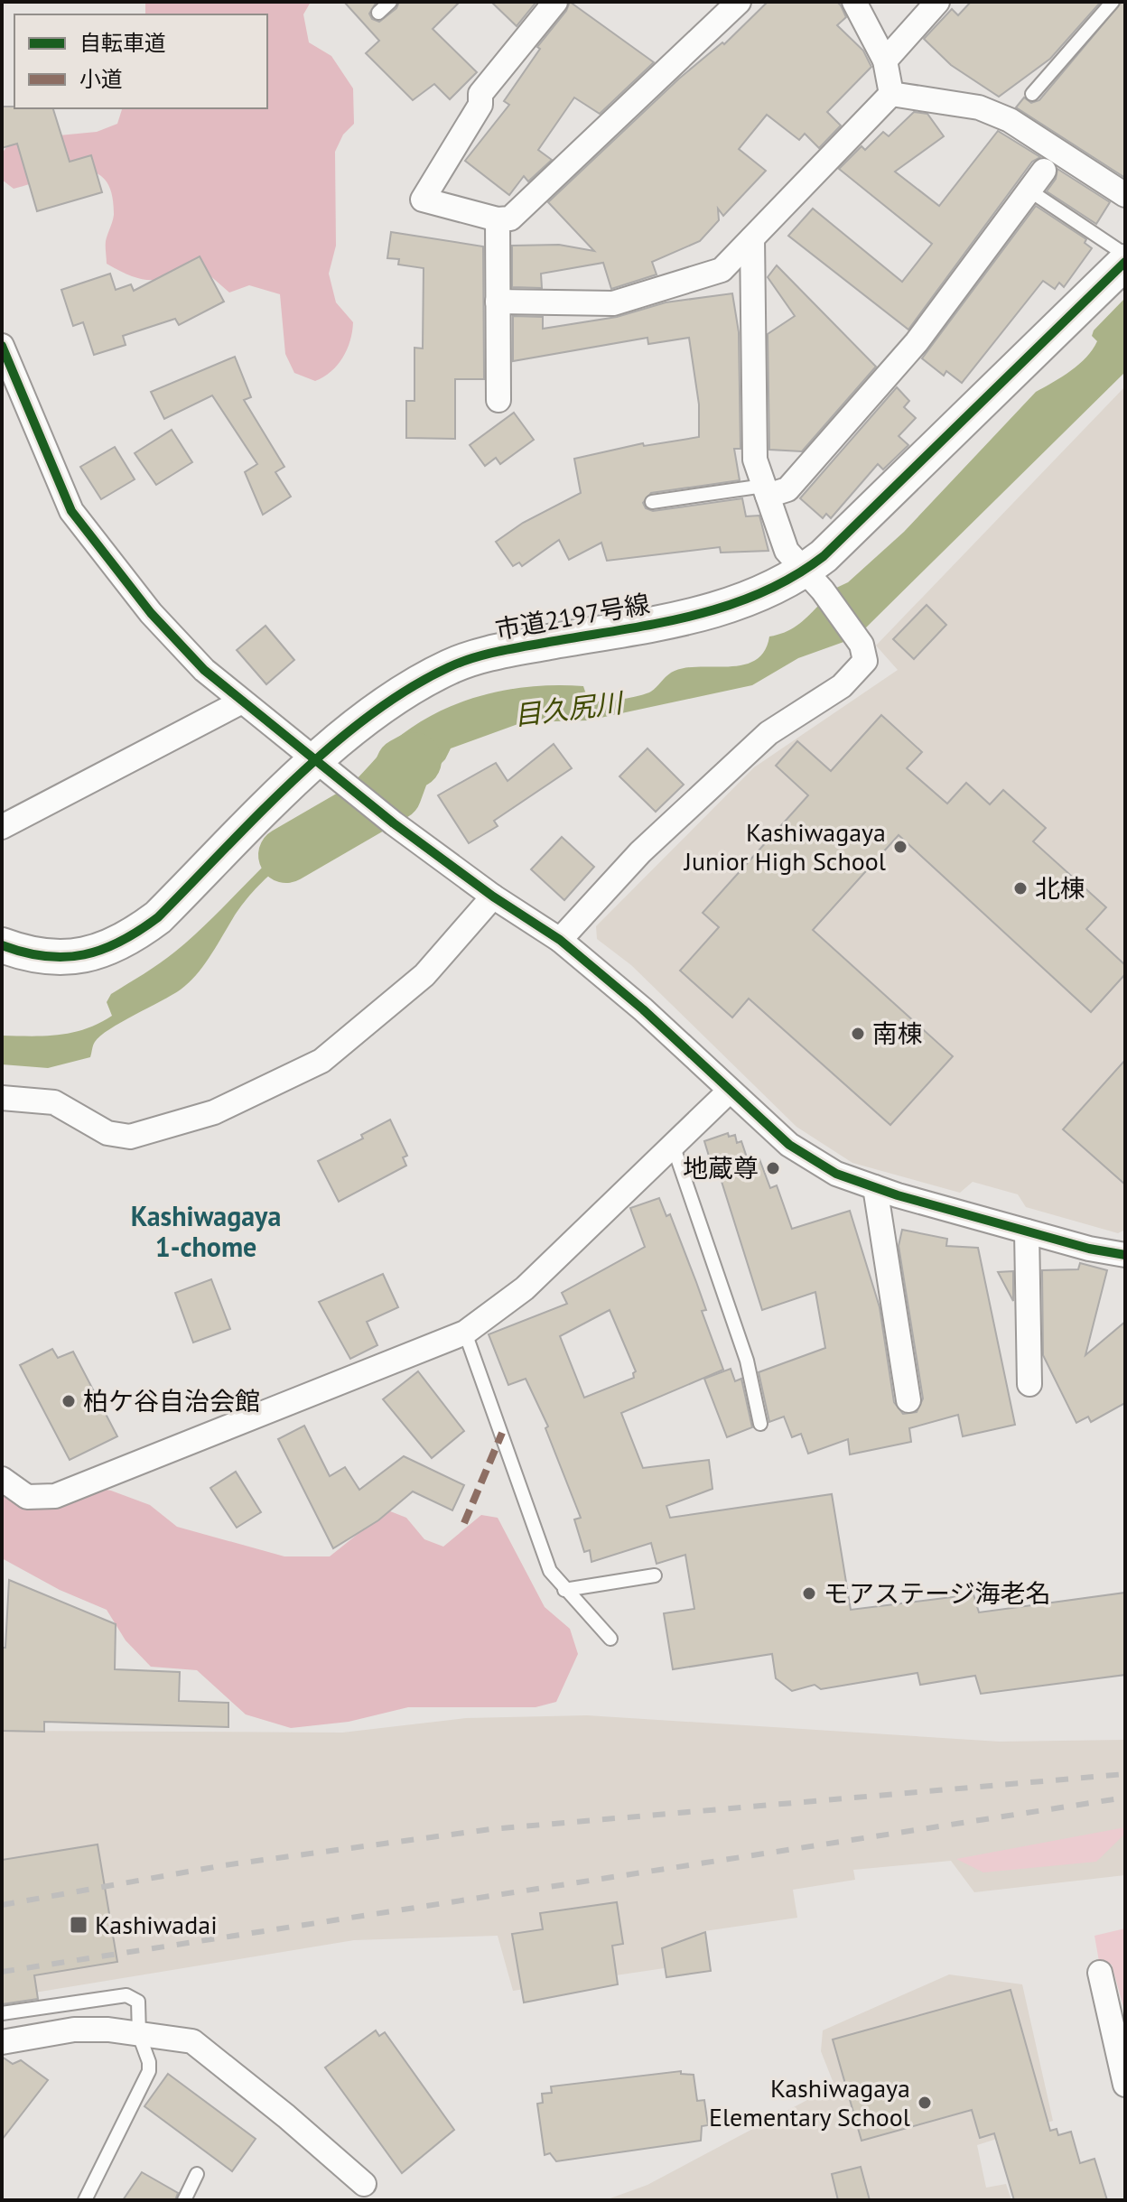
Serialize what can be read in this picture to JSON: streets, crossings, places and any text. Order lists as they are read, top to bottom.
{
  "streets": {
    "street": ["市道2197号線"]
  },
  "districts": ["Kashiwagaya 1-chome"],
  "water": ["目久尻川"],
  "places": {
    "other": [
      "Kashiwagaya Junior High School",
      "北棟",
      "南棟",
      "地蔵尊",
      "柏ケ谷自治会館",
      "モアステージ海老名",
      "Kashiwagaya Elementary School"
    ],
    "transit": ["Kashiwadai"]
  },
  "legend": ["自転車道", "小道"]
}
